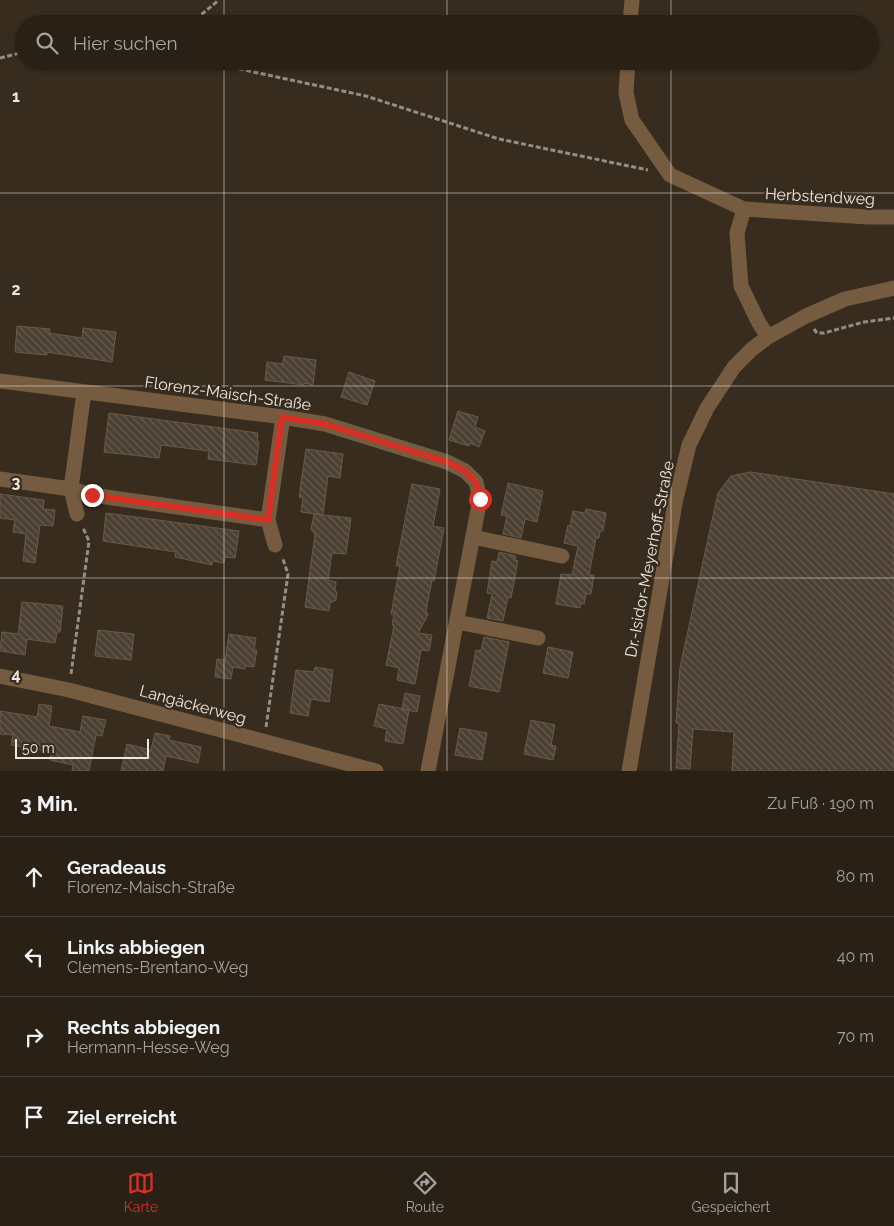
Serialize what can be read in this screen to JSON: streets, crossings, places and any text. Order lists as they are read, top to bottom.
{
  "streets": {
    "street": [
      "Herbstendweg",
      "Florenz-Maisch-Straße",
      "Dr.-Isidor-Meyerhoff-Straße",
      "Langäckerweg"
    ]
  },
  "crossings": [
    ["Herbstendweg", "Dr.-Isidor-Meyerhoff-Straße"]
  ],
  "scale_bar": "50 m",
  "page": {
    "search": "Hier suchen",
    "scale": "50 m",
    "heading": ["3 Min.", "Zu Fuß · 190 m"],
    "list": [
      ["Geradeaus", "Florenz-Maisch-Straße", "80 m"],
      ["Links abbiegen", "Clemens-Brentano-Weg", "40 m"],
      ["Rechts abbiegen", "Hermann-Hesse-Weg", "70 m"],
      "Ziel erreicht"
    ],
    "nav": ["Karte", "Route", "Gespeichert"]
  },
  "grid": {
    "rows": [
      "1",
      "2",
      "3",
      "4"
    ]
  }
}
